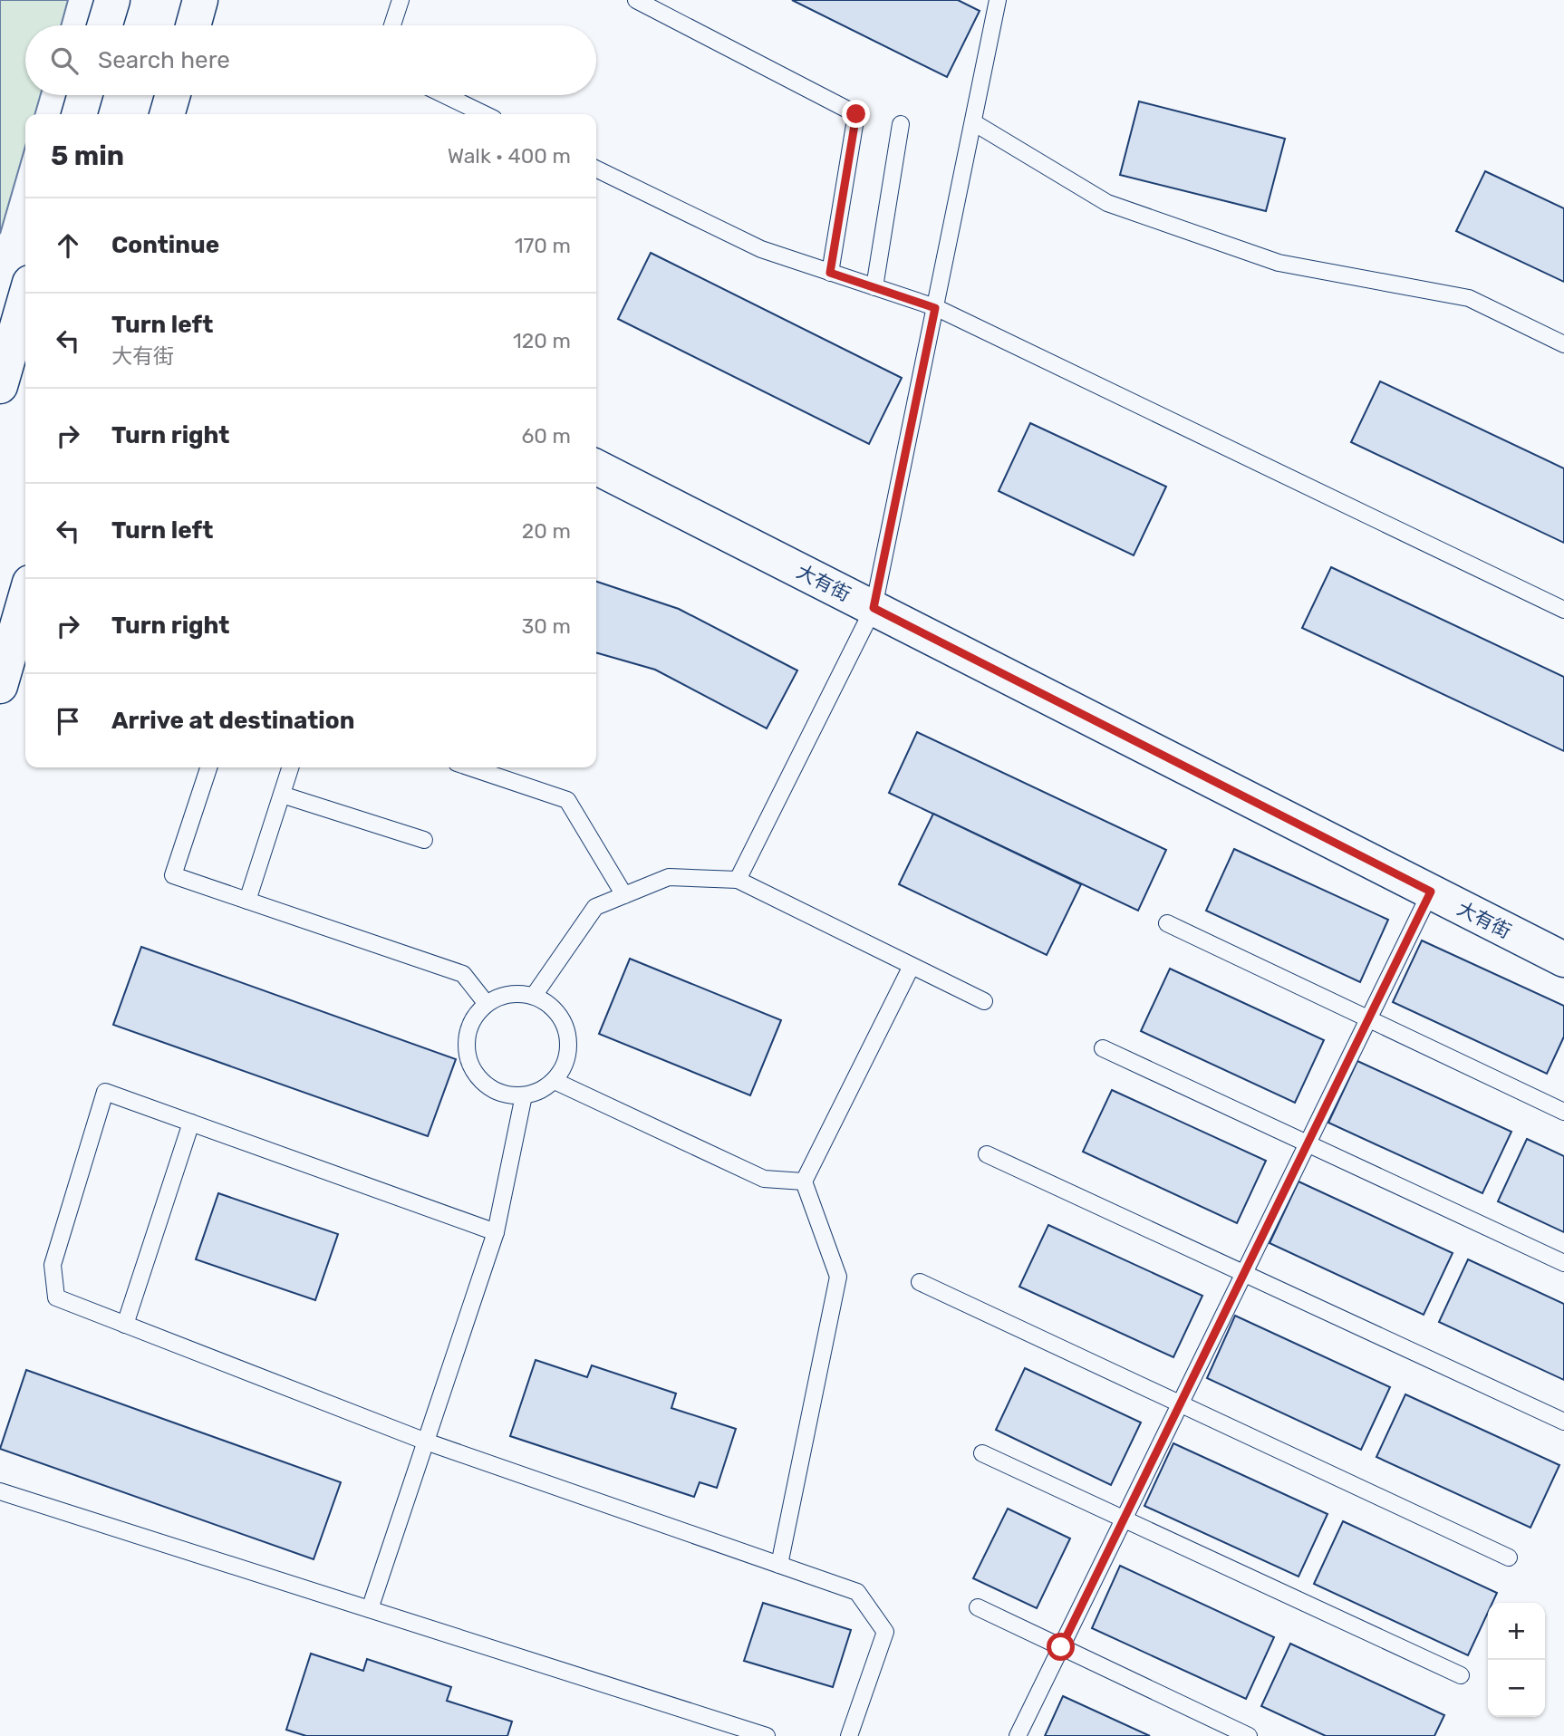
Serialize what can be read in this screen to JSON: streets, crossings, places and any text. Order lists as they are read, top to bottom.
{
  "streets": {
    "street": ["大有街"]
  },
  "page": {
    "search": "Search here",
    "heading": ["5 min", "Walk · 400 m"],
    "list": [
      ["Continue", "170 m"],
      ["Turn left", "大有街", "120 m"],
      ["Turn right", "60 m"],
      ["Turn left", "20 m"],
      ["Turn right", "30 m"],
      "Arrive at destination"
    ],
    "map_buttons": ["+", "−"]
  }
}
